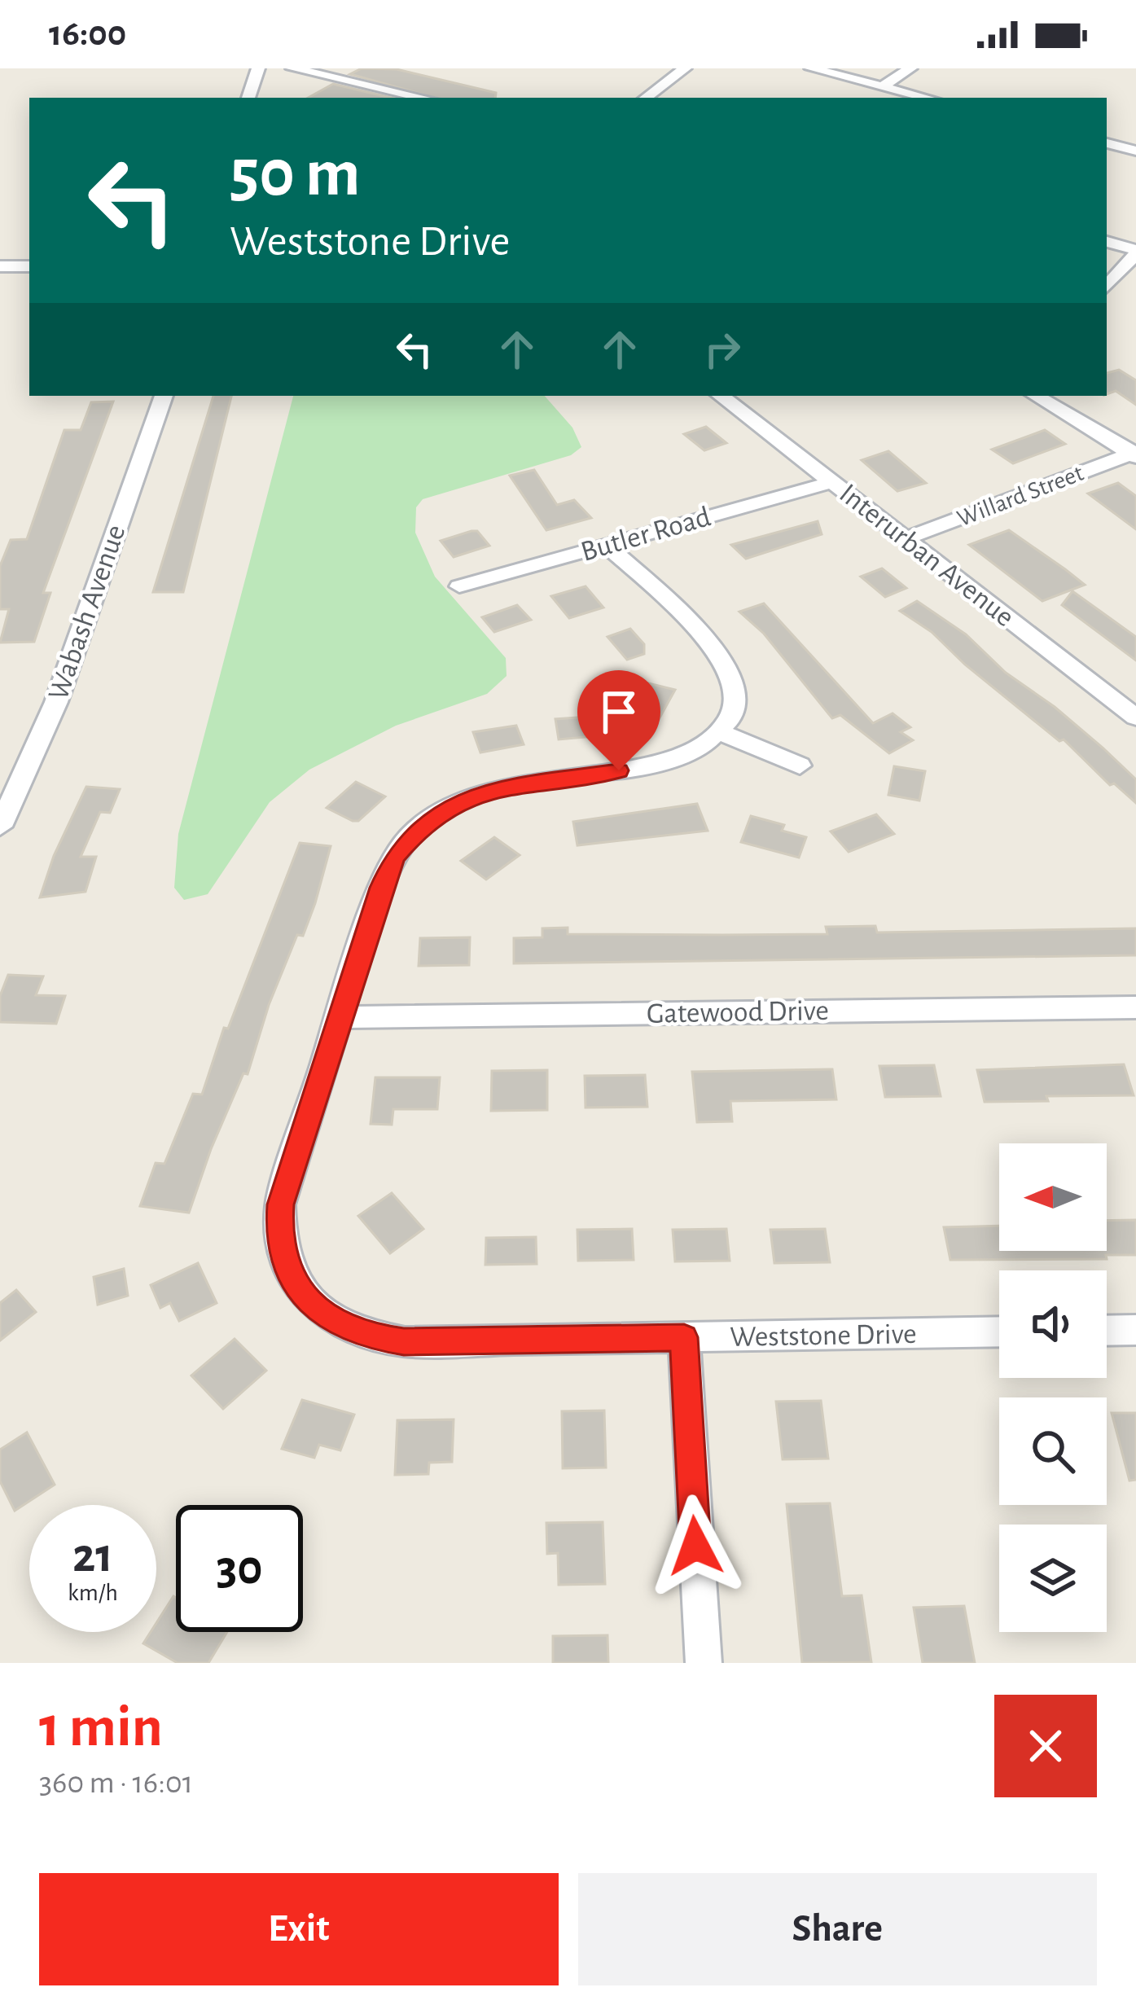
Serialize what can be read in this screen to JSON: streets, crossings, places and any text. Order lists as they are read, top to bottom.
{
  "streets": {
    "street": [
      "Willard Street",
      "Butler Road",
      "Interurban Avenue",
      "Wabash Avenue",
      "Gatewood Drive",
      "Weststone Drive"
    ]
  },
  "crossings": [
    ["Willard Street", "Interurban Avenue"],
    ["Butler Road", "Interurban Avenue"],
    ["Gatewood Drive", "Weststone Drive"]
  ],
  "north": "left",
  "page": {
    "status": "16:00",
    "turn": ["50 m", "Weststone Drive"],
    "speed": "21 km/h",
    "limit": "30",
    "heading": ["1 min", "360 m · 16:01"],
    "buttons": ["Exit", "Share"]
  }
}
